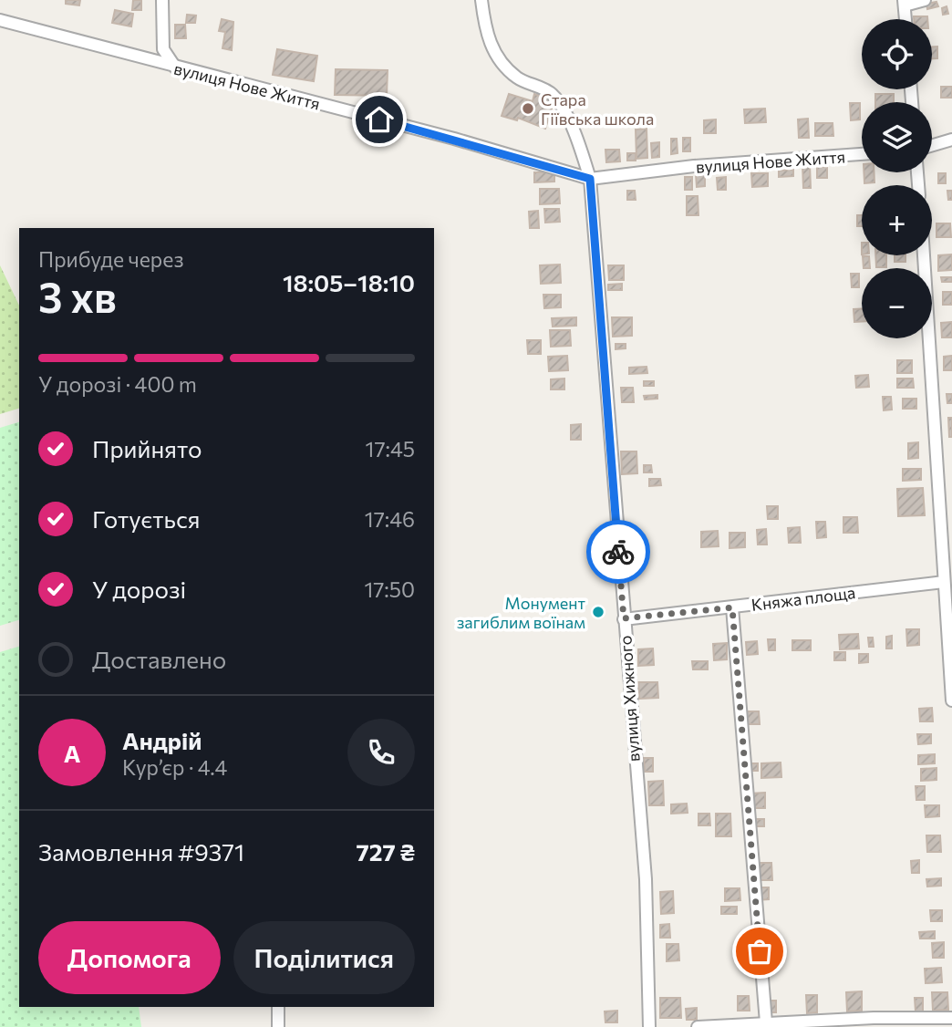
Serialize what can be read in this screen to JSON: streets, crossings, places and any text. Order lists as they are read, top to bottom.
{
  "streets": {
    "street": ["вулиця Нове Життя", "Княжа площа", "вулиця Хижного"]
  },
  "crossings": [
    ["вулиця Нове Життя", "вулиця Хижного"],
    ["Княжа площа", "вулиця Хижного"]
  ],
  "places": ["Стара Гіївська школа", "Монумент загиблим воїнам"],
  "page": {
    "map_buttons": ["+", "−"],
    "heading": ["3 хв", "Прибуде через", "18:05–18:10"],
    "panel": [
      "Андрій",
      "Кур’єр · 4.4",
      "Замовлення #9371",
      "727 ₴"
    ],
    "bar": "У дорозі · 400 m",
    "list": [
      ["Прийнято", "17:45"],
      ["Готується", "17:46"],
      ["У дорозі", "17:50"],
      "Доставлено"
    ],
    "round": "А",
    "buttons": ["Допомога", "Поділитися"]
  }
}
